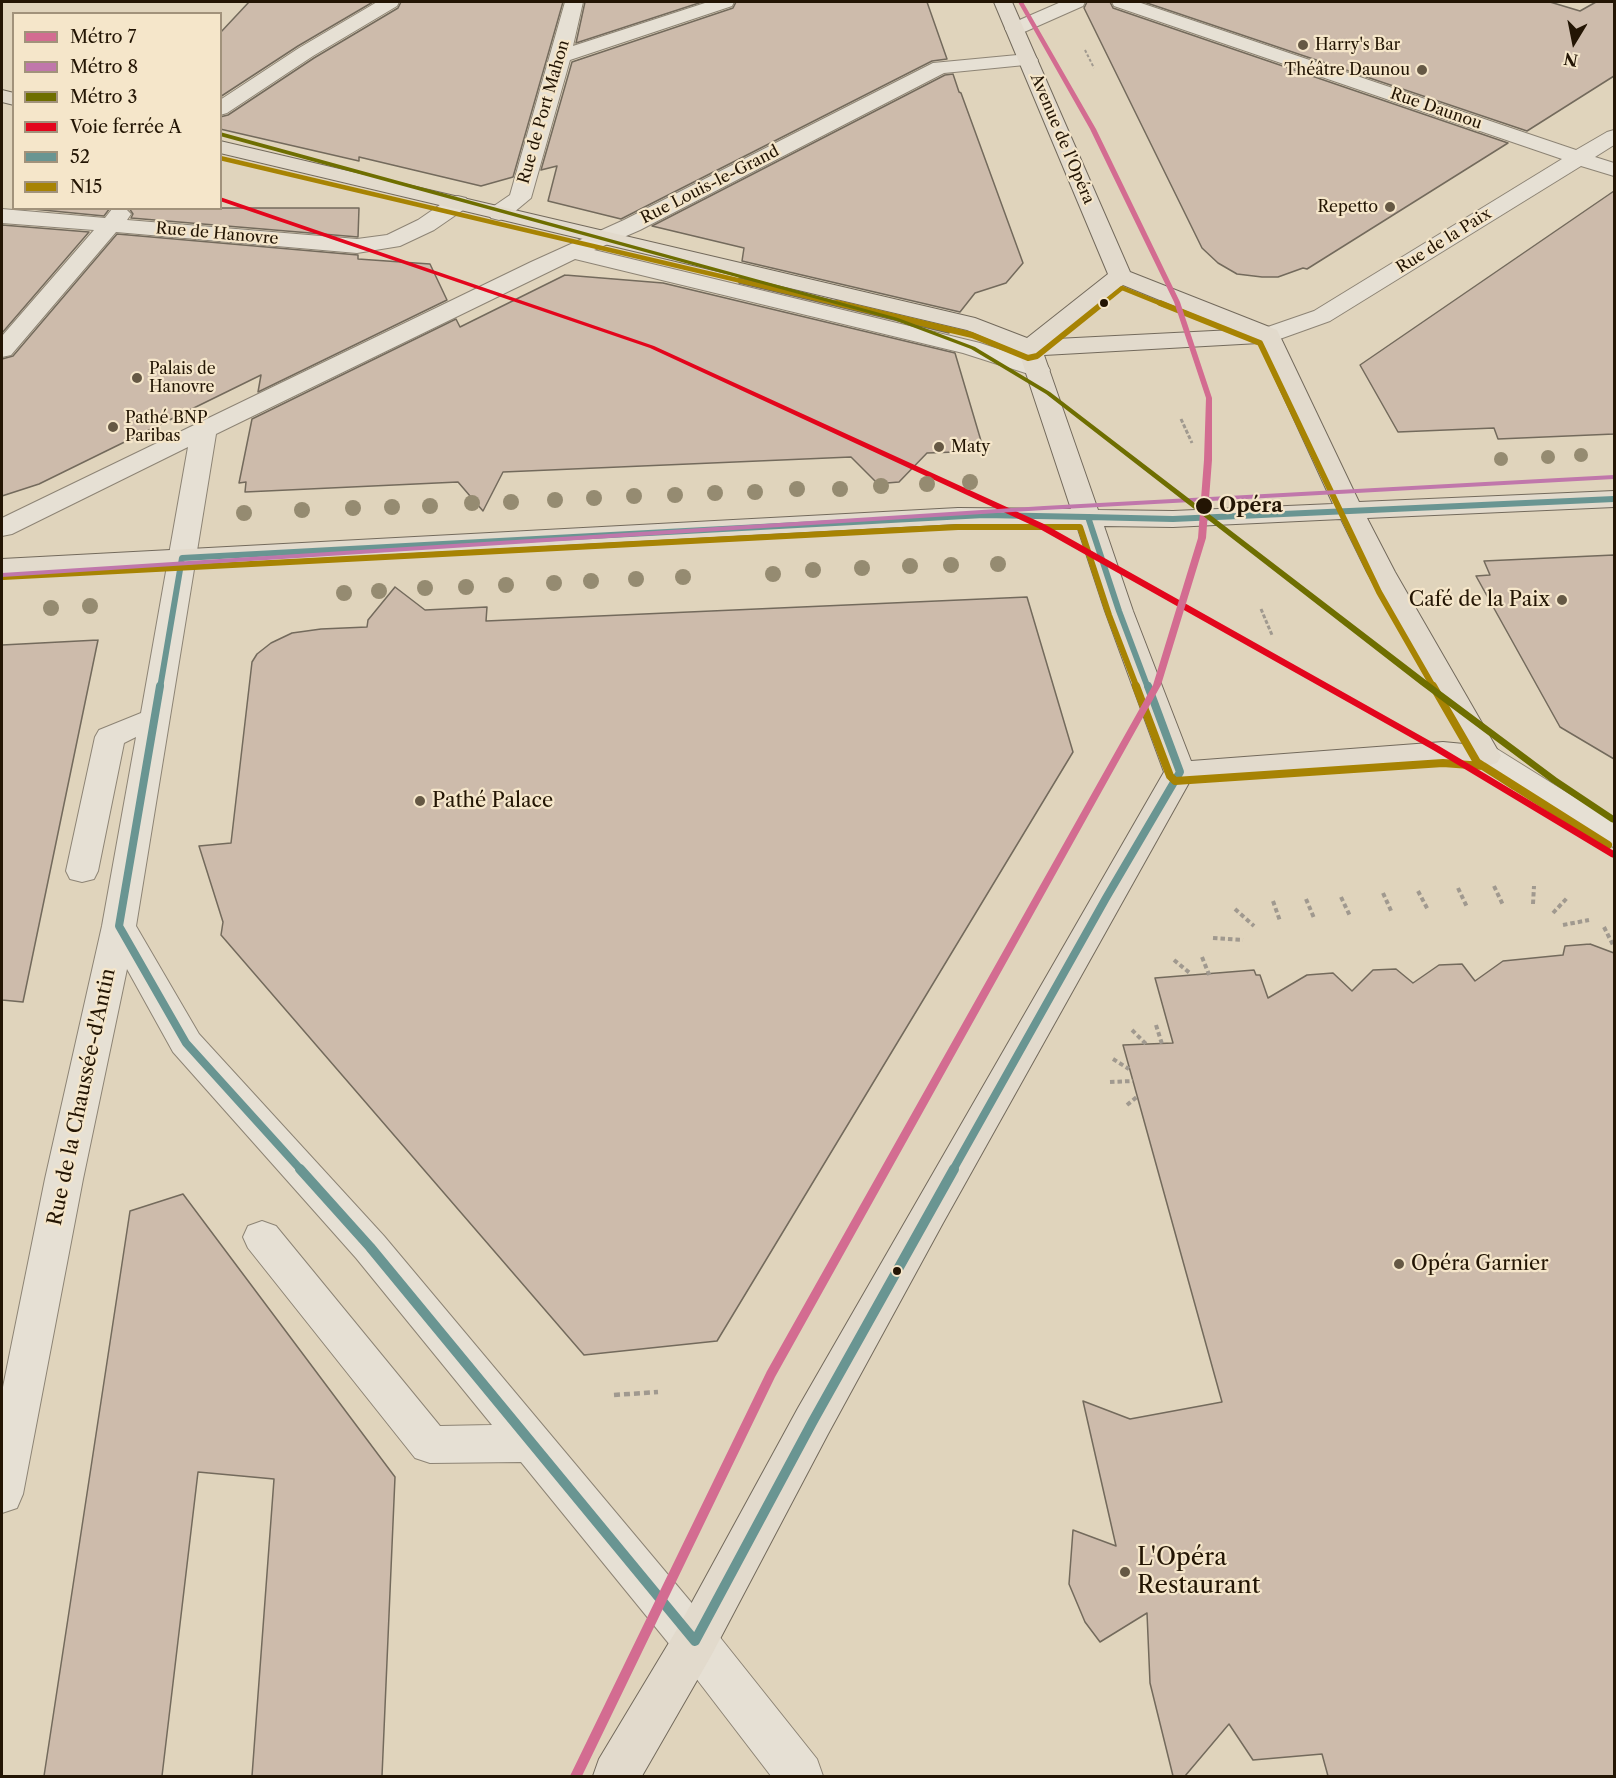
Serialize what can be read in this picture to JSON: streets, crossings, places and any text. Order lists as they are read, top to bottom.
{
  "streets": {
    "main road": ["Avenue de l'Opéra"],
    "street": [
      "Rue Daunou",
      "Rue de Port Mahon",
      "Rue Louis-le-Grand",
      "Rue de Hanovre",
      "Rue de la Paix",
      "Rue de la Chaussée-d'Antin"
    ]
  },
  "crossings": [
    ["Rue Daunou", "Rue de la Paix"],
    ["Avenue de l'Opéra", "Rue Louis-le-Grand"]
  ],
  "places": [
    "Harry's Bar",
    "Théâtre Daunou",
    "Repetto",
    "Palais de Hanovre",
    "Pathé BNP Paribas",
    "Maty",
    "Opéra",
    "Café de la Paix",
    "Pathé Palace",
    "Opéra Garnier",
    "L'Opéra Restaurant"
  ],
  "lines": [
    "metro line 7",
    "metro line 3",
    "transit line N15",
    "rail line A",
    "metro line 8",
    "transit line 52"
  ],
  "legend": [
    "Métro 7",
    "Métro 8",
    "Métro 3",
    "Voie ferrée A",
    "52",
    "N15"
  ],
  "north": "bottom"
}
